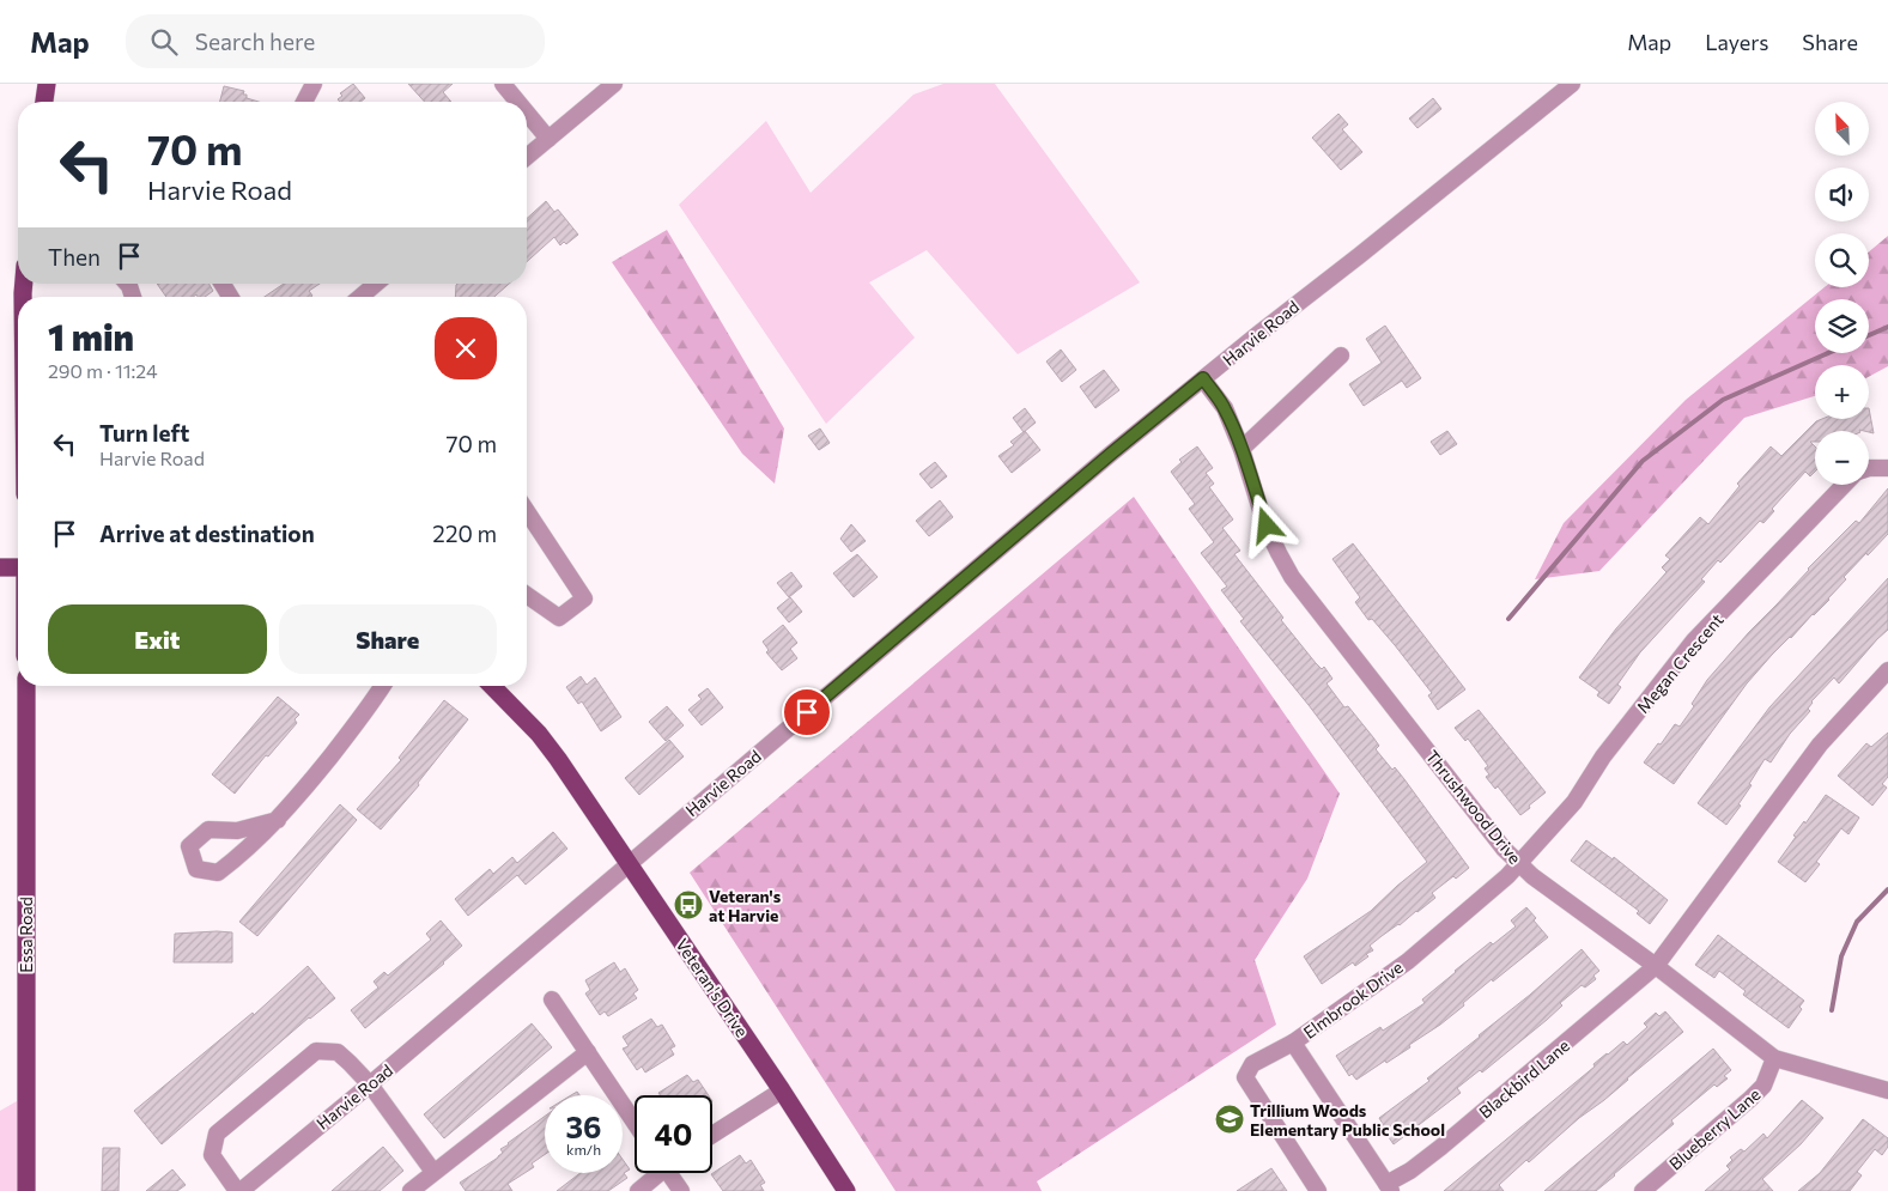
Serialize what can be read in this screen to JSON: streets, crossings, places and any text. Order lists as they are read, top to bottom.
{
  "streets": {
    "main road": ["Essa Road", "Veteran's Drive"],
    "street": [
      "Harvie Road",
      "Megan Crescent",
      "Thrushwood Drive",
      "Elmbrook Drive",
      "Blackbird Lane",
      "Blueberry Lane"
    ]
  },
  "crossings": [
    ["Harvie Road", "Thrushwood Drive"],
    ["Harvie Road", "Veteran's Drive"],
    ["Megan Crescent", "Thrushwood Drive"],
    ["Megan Crescent", "Elmbrook Drive"],
    ["Thrushwood Drive", "Elmbrook Drive"],
    ["Thrushwood Drive", "Blackbird Lane"],
    ["Thrushwood Drive", "Blueberry Lane"],
    ["Elmbrook Drive", "Blackbird Lane"]
  ],
  "places": {
    "bus stop": ["Veteran's at Harvie"],
    "school or university": ["Trillium Woods Elementary Public School"]
  },
  "north": "top left",
  "page": {
    "header": "Map",
    "search": "Search here",
    "nav": ["Map", "Layers", "Share"],
    "map_buttons": ["+", "−"],
    "turn": ["70 m", "Harvie Road"],
    "then": "Then",
    "heading": ["1 min", "290 m · 11:24"],
    "list": [
      {
        "name": "Turn left",
        "note": "Harvie Road",
        "value": "70 m"
      },
      {
        "name": "Arrive at destination",
        "value": "220 m"
      }
    ],
    "buttons": ["Exit", "Share"],
    "speed": "36 km/h",
    "limit": "40"
  }
}
